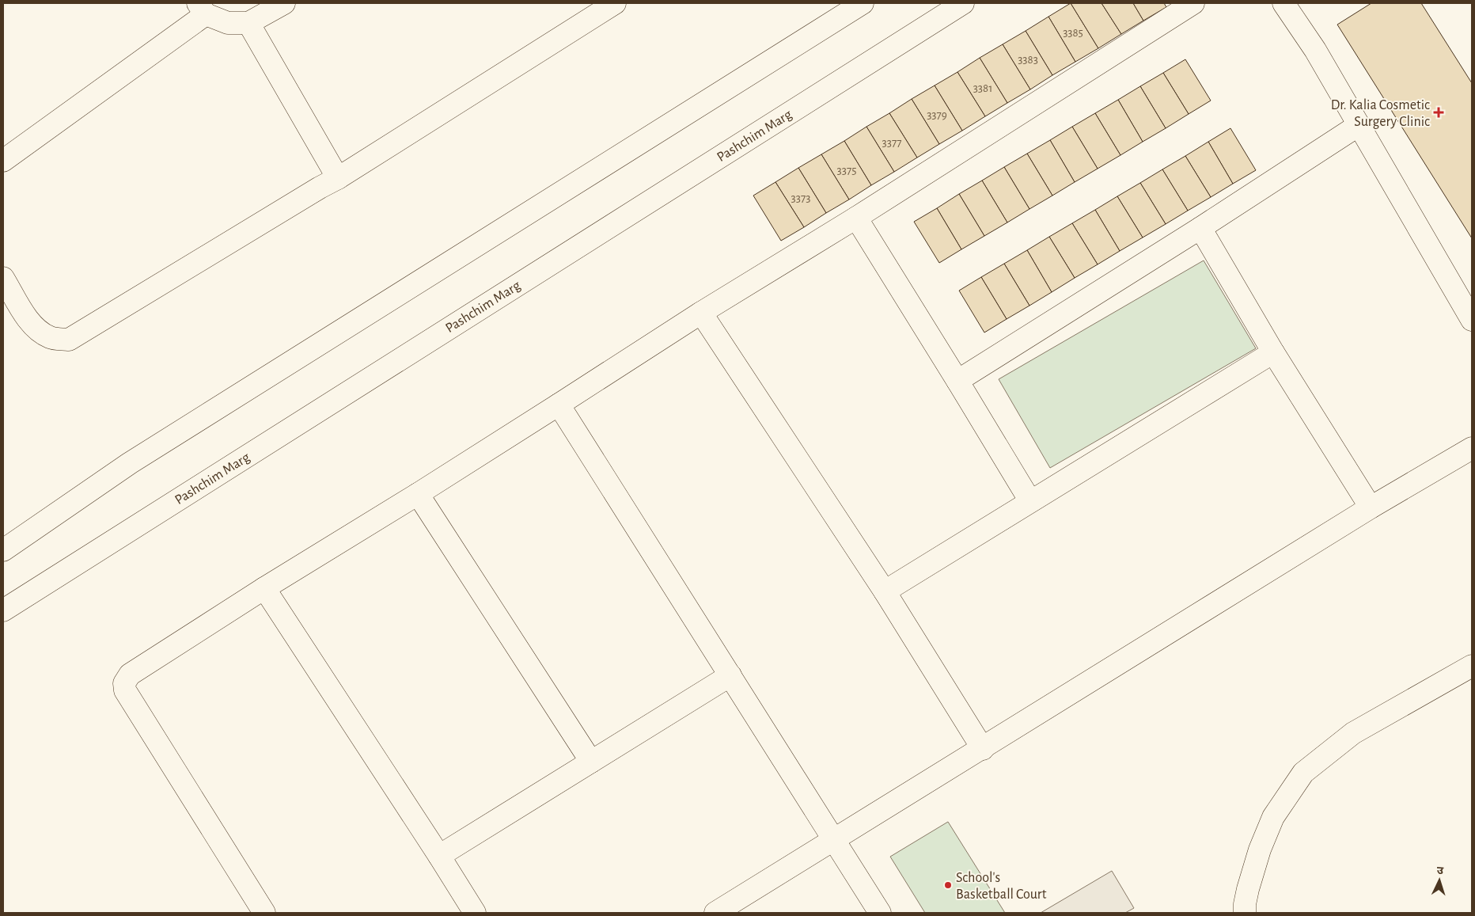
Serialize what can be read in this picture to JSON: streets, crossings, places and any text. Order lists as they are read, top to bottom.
{
  "streets": {
    "street": ["Pashchim Marg"]
  },
  "places": {
    "health": ["Dr. Kalia Cosmetic Surgery Clinic"],
    "other": ["School's Basketball Court"]
  },
  "house_numbers": [
    "3385",
    "3383",
    "3381",
    "3379",
    "3377",
    "3375",
    "3373"
  ],
  "north": "top"
}
